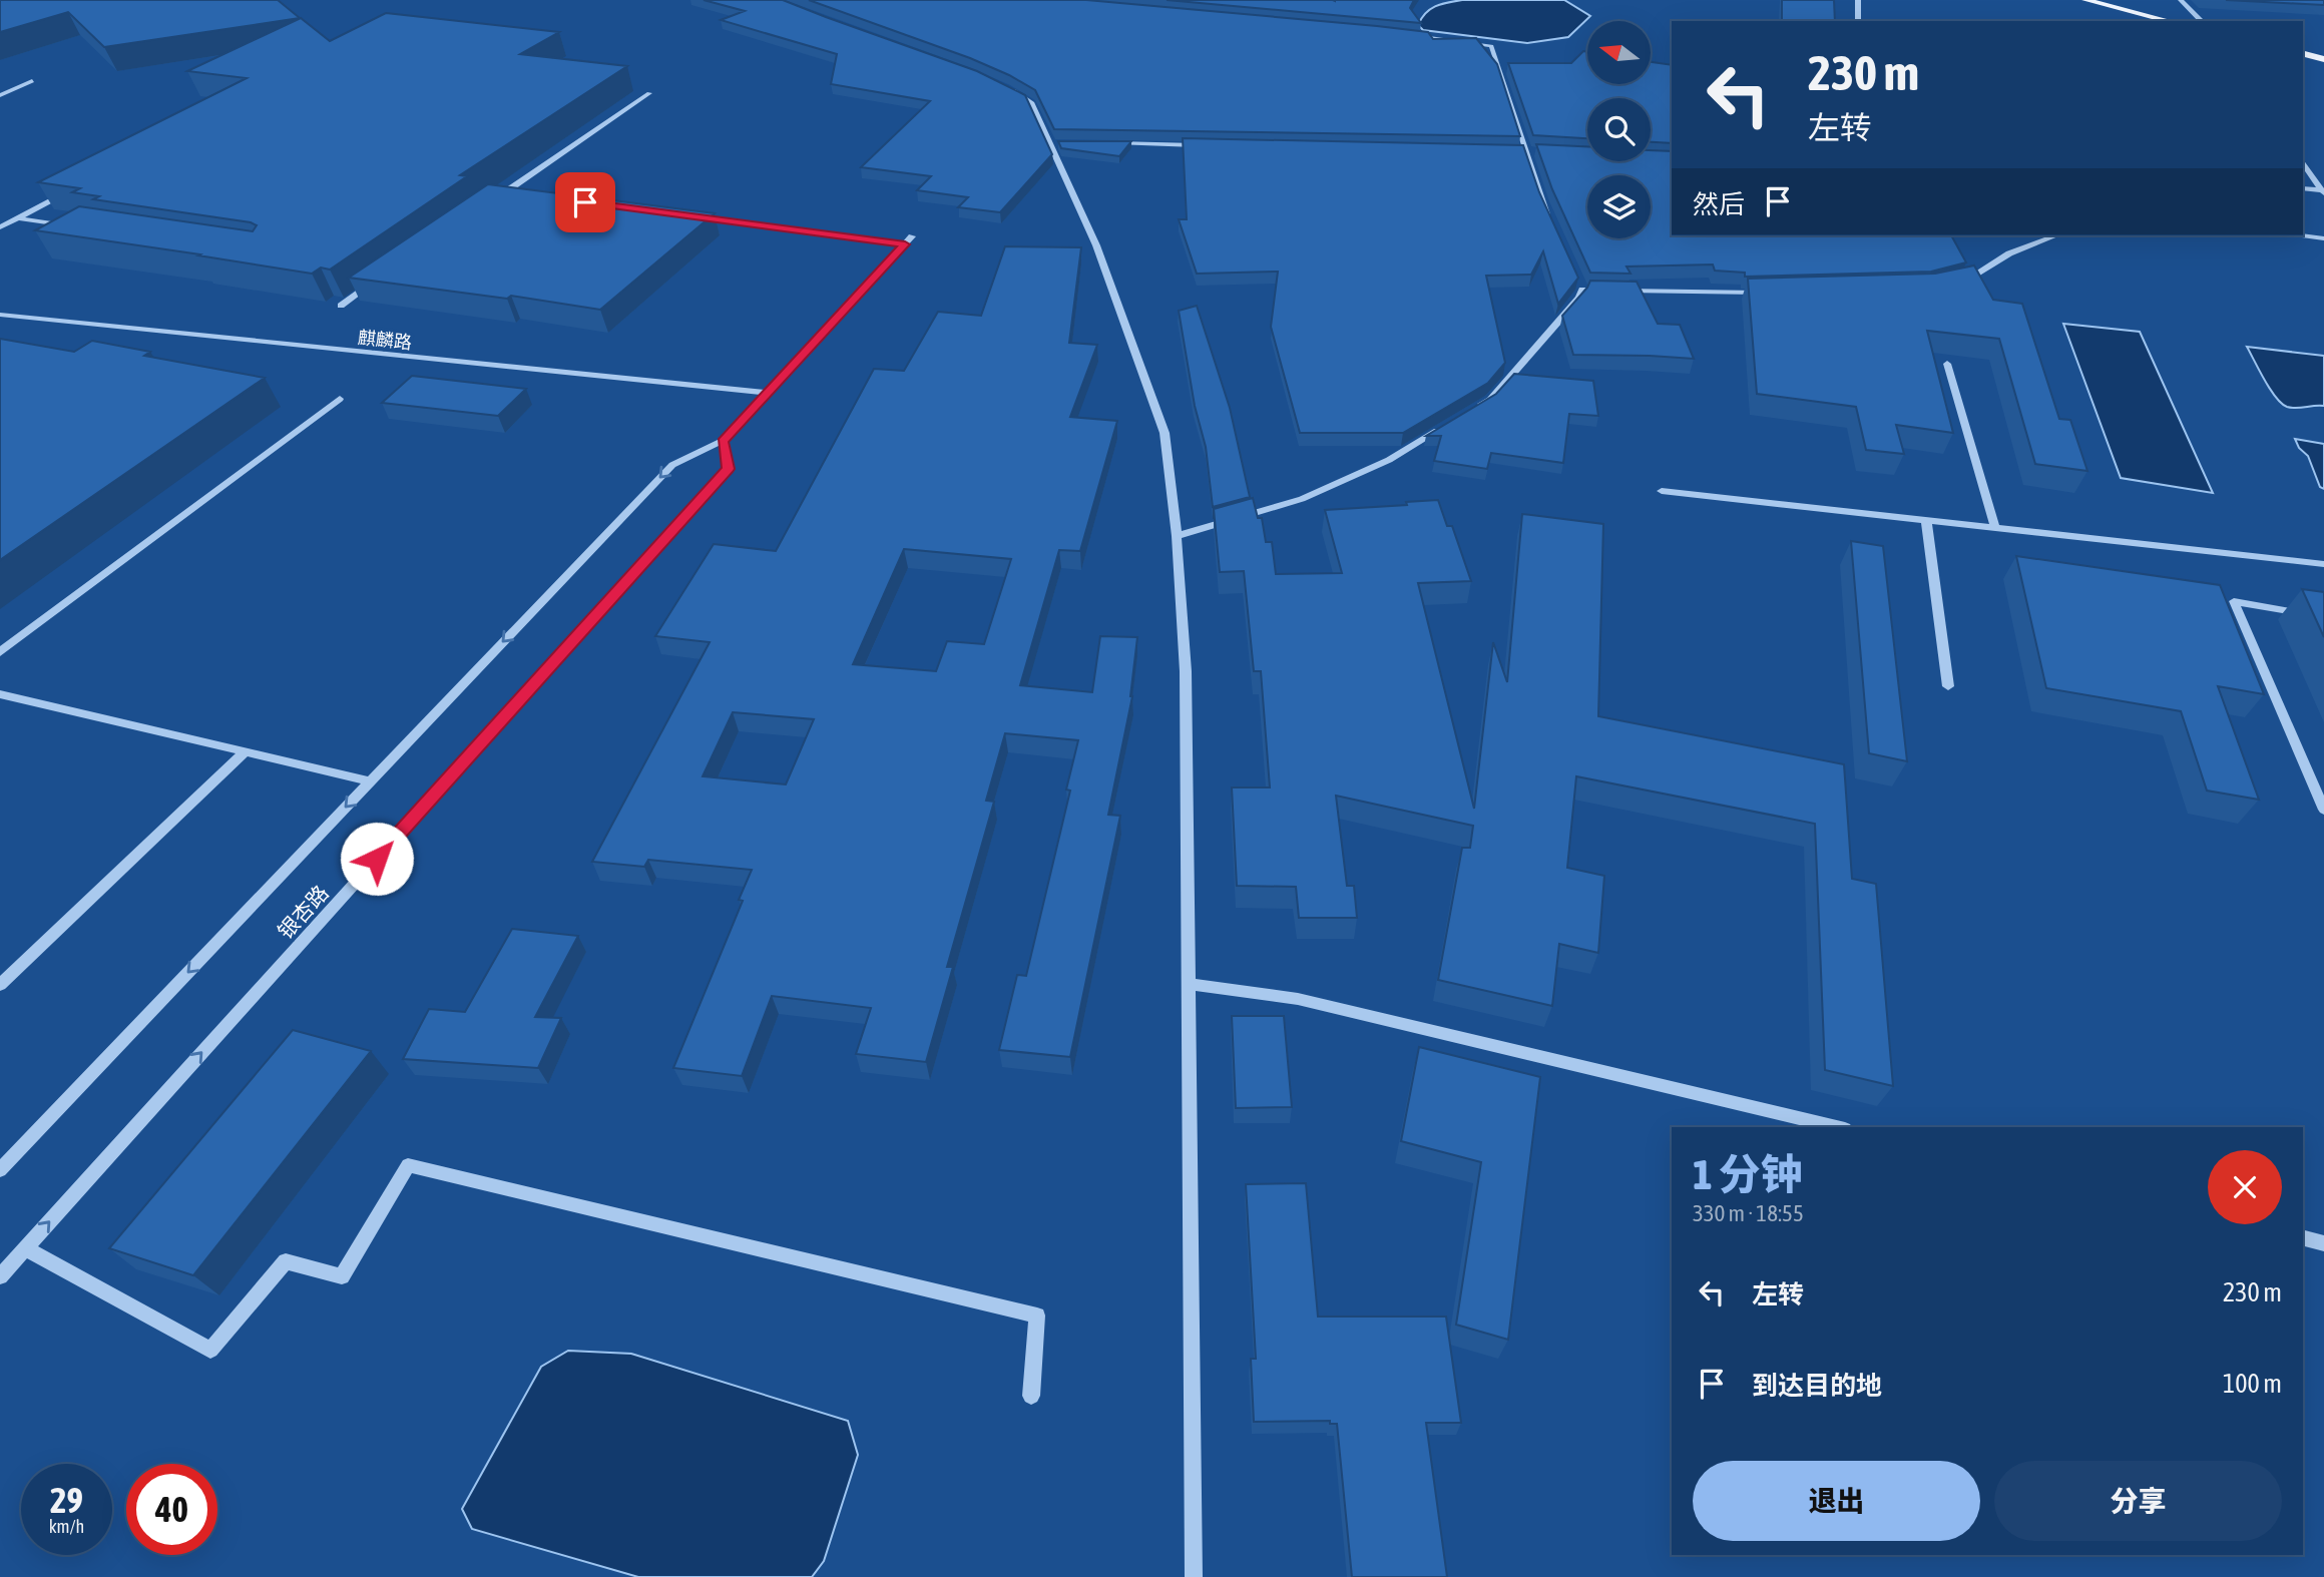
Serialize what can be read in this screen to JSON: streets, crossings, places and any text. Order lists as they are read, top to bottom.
{
  "streets": {
    "street": ["麒麟路", "银杏路"]
  },
  "crossings": [
    ["麒麟路", "银杏路"]
  ],
  "north": "left",
  "page": {
    "turn": ["230 m", "左转"],
    "then": "然后",
    "heading": ["1 分钟", "330 m · 18:55"],
    "list": [
      {
        "name": "左转",
        "value": "230 m"
      },
      {
        "name": "到达目的地",
        "value": "100 m"
      }
    ],
    "buttons": ["退出", "分享"],
    "speed": "29 km/h",
    "limit": "40"
  }
}
